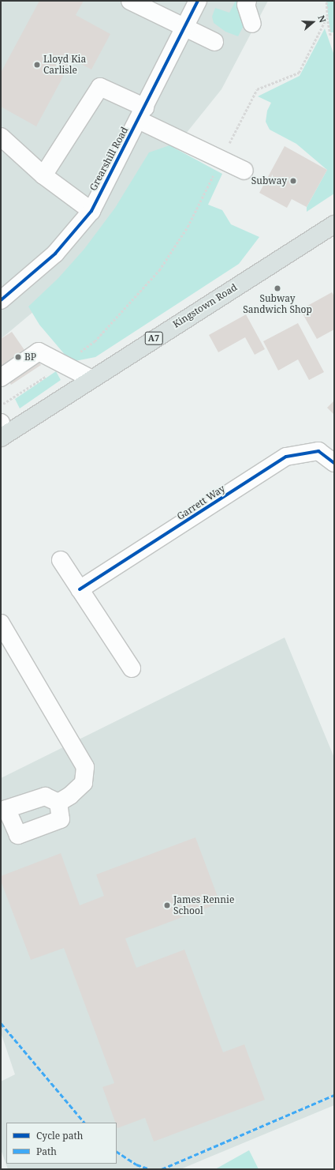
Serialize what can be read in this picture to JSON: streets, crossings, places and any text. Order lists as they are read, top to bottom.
{
  "streets": {
    "main road": ["Kingstown Road", "A7"],
    "street": ["Grearshill Road", "Garrett Way"]
  },
  "places": [
    "Lloyd Kia Carlisle",
    "Subway",
    "Subway Sandwich Shop",
    "BP",
    "James Rennie School"
  ],
  "legend": ["Cycle path", "Path"],
  "north": "right"
}
